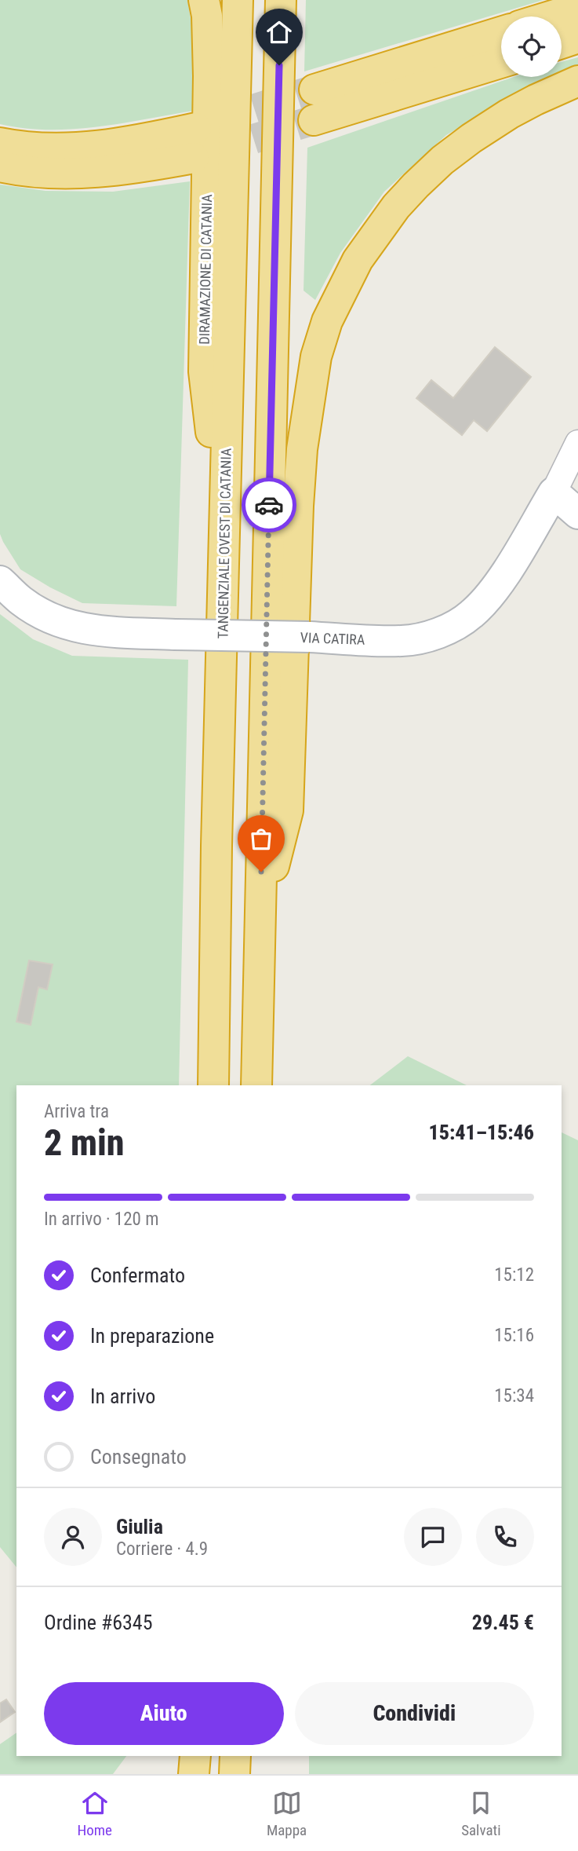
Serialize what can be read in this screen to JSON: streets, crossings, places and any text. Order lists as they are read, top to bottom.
{
  "streets": {
    "highway": ["DIRAMAZIONE DI CATANIA", "TANGENZIALE OVEST DI CATANIA"],
    "street": ["VIA CATIRA"]
  },
  "crossings": [
    ["DIRAMAZIONE DI CATANIA", "TANGENZIALE OVEST DI CATANIA"]
  ],
  "page": {
    "heading": ["2 min", "Arriva tra", "15:41–15:46"],
    "panel": [
      "Giulia",
      "Corriere · 4.9",
      "Ordine #6345",
      "29.45 €"
    ],
    "bar": "In arrivo · 120 m",
    "list": [
      ["Confermato", "15:12"],
      ["In preparazione", "15:16"],
      ["In arrivo", "15:34"],
      "Consegnato"
    ],
    "buttons": ["Aiuto", "Condividi"],
    "tabs": ["Home", "Mappa", "Salvati"]
  }
}
